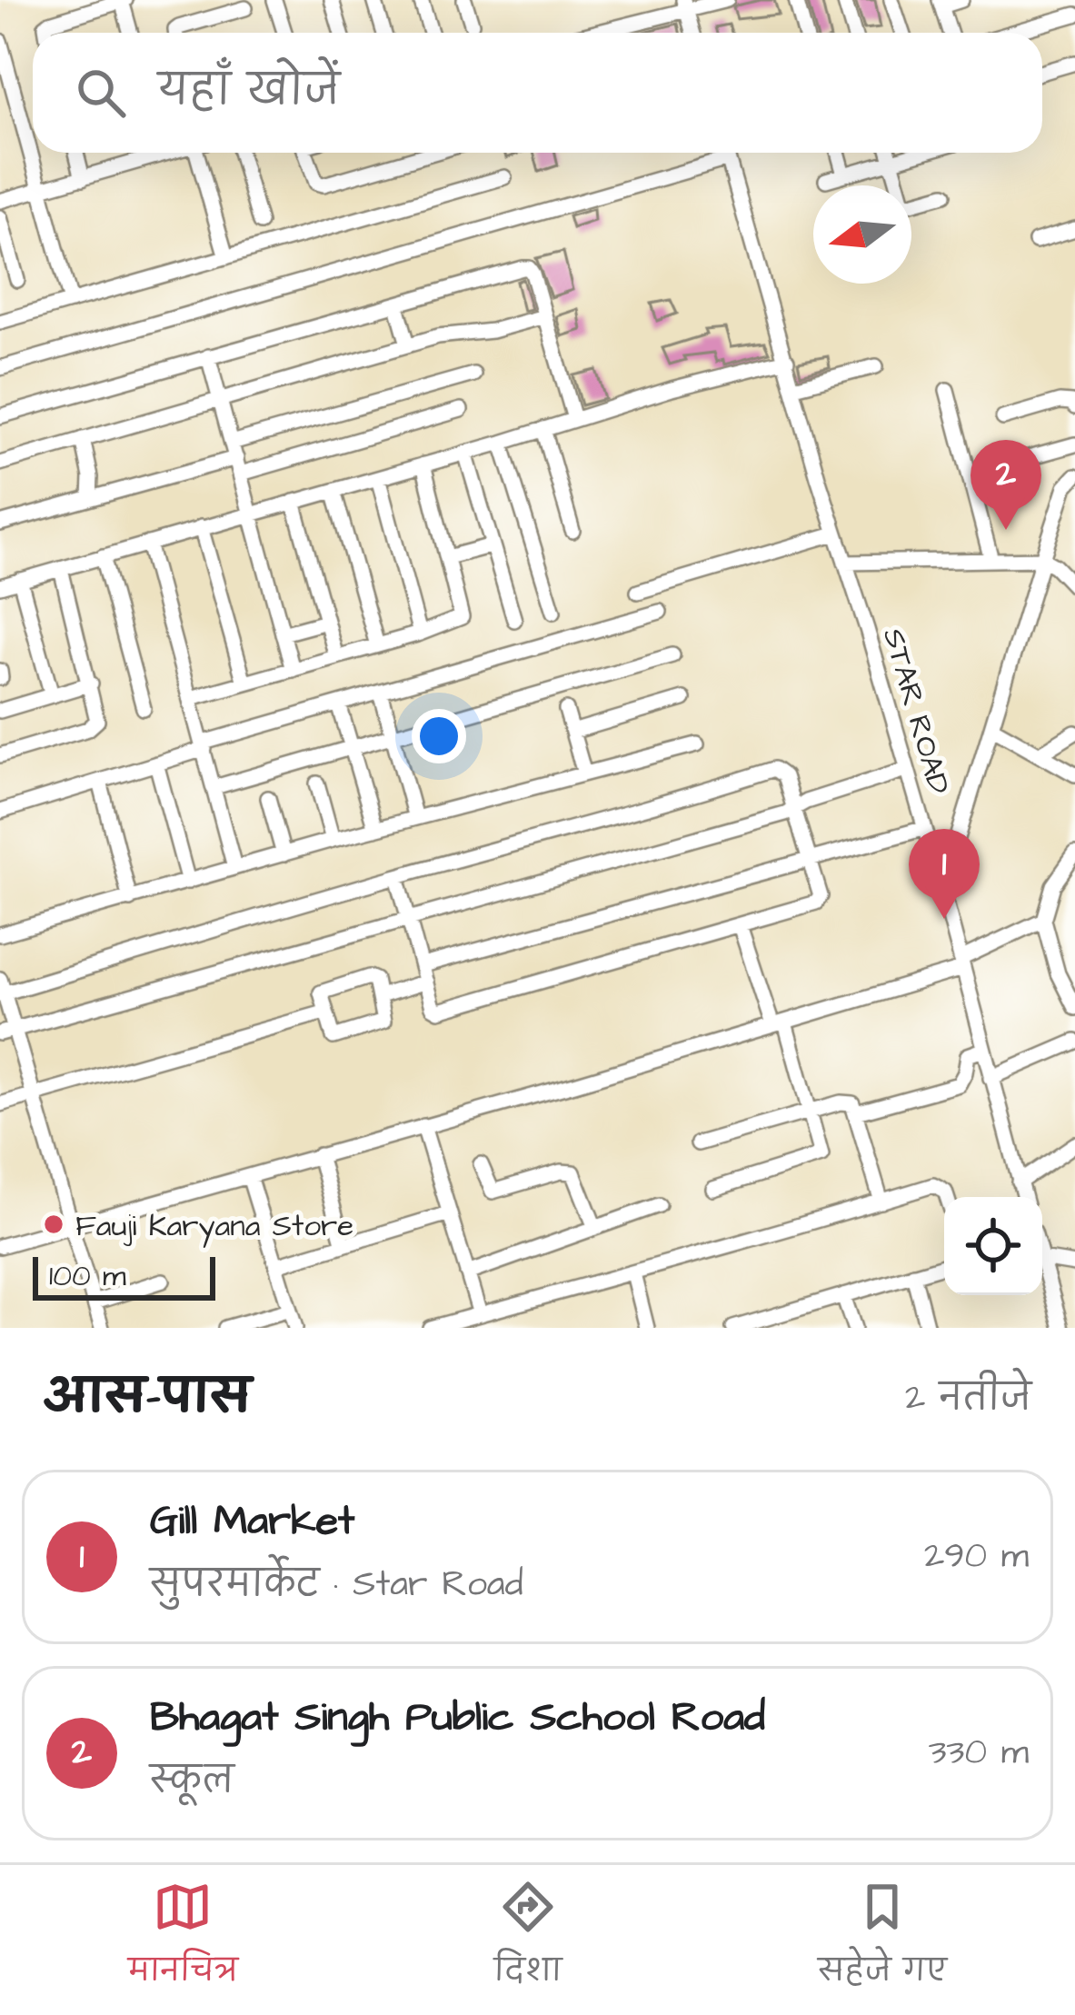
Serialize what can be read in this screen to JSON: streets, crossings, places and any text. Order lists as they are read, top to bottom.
{
  "streets": {
    "street": ["STAR ROAD"]
  },
  "places": ["Fauji Karyana Store"],
  "scale_bar": "100 m",
  "north": "left",
  "page": {
    "search": "यहाँ खोजें",
    "pins": ["2", "1"],
    "scale": "100 m",
    "heading": ["आस-पास", "2 नतीजे"],
    "list": [
      {
        "mark": "1",
        "name": "Gill Market",
        "note": "सुपरमार्केट · Star Road",
        "value": "290 m"
      },
      {
        "mark": "2",
        "name": "Bhagat Singh Public School Road",
        "note": "स्कूल",
        "value": "330 m"
      }
    ],
    "nav": ["मानचित्र", "दिशा", "सहेजे गए"]
  }
}
